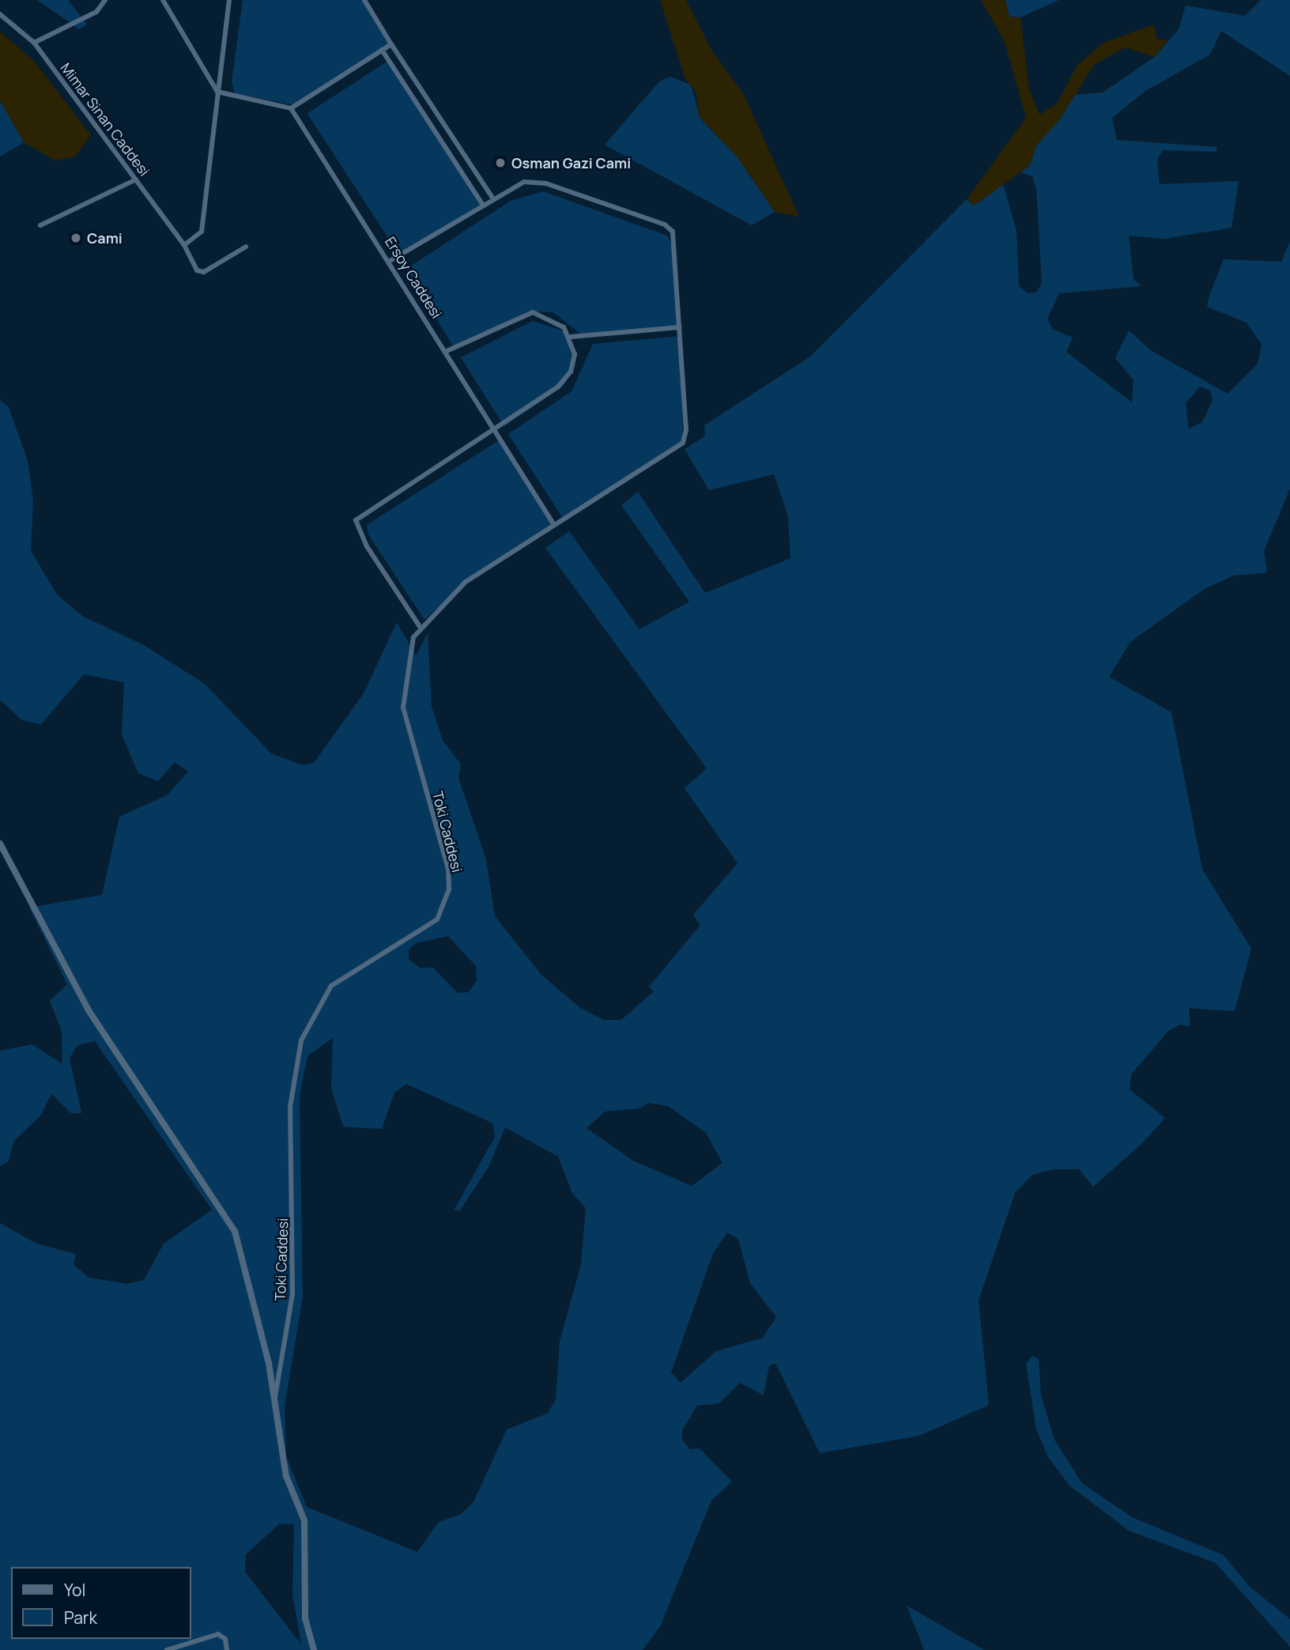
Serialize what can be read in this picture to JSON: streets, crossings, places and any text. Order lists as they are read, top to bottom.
{
  "streets": {
    "street": ["Mimar Sinan Caddesi", "Ersoy Caddesi", "Toki Caddesi"]
  },
  "crossings": [
    ["Ersoy Caddesi", "Toki Caddesi"]
  ],
  "places": ["Osman Gazi Cami", "Cami"],
  "legend": ["Yol", "Park"]
}
